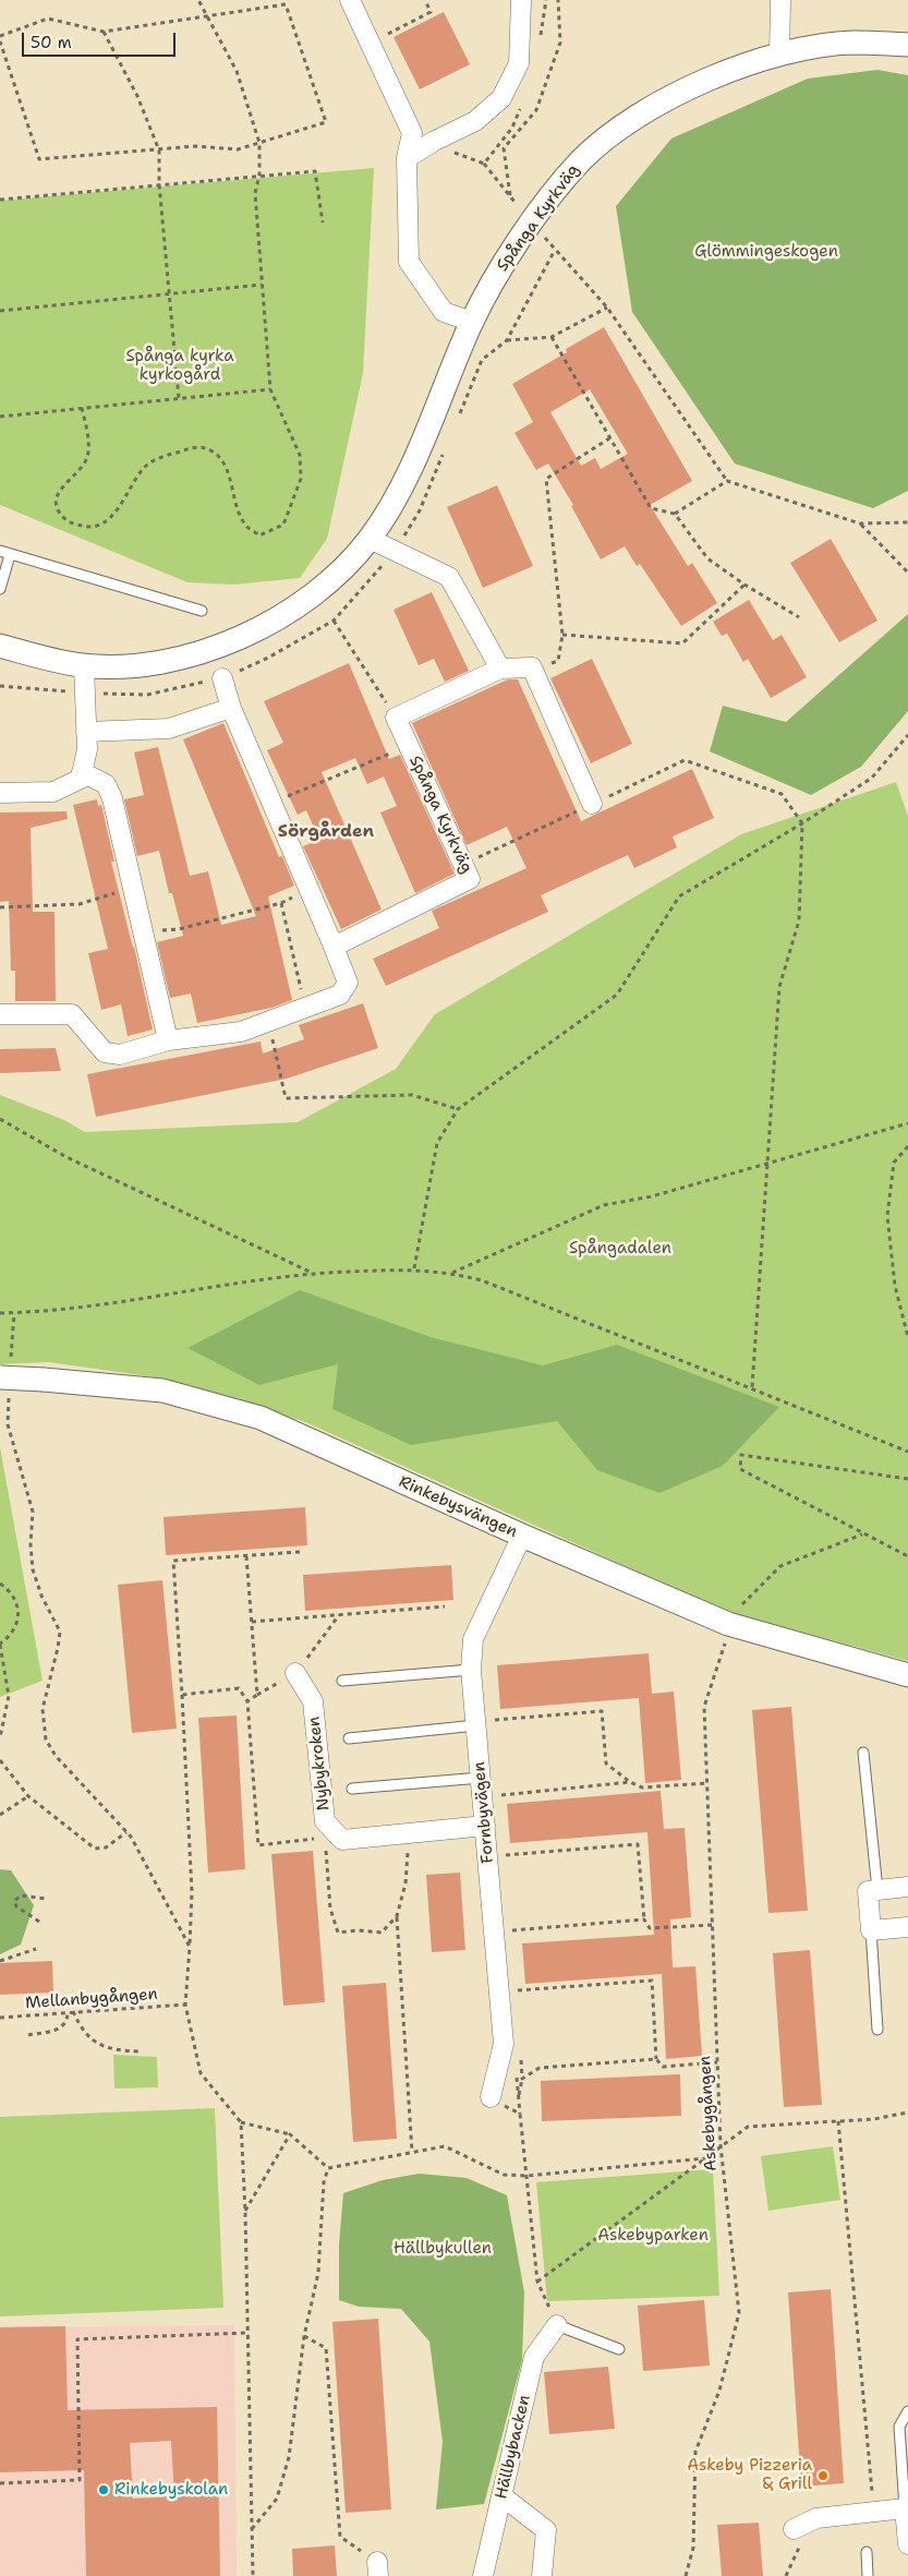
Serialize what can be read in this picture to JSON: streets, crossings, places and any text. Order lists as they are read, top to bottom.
{
  "streets": {
    "street": [
      "Spånga Kyrkväg",
      "Rinkebysvängen",
      "Nybykroken",
      "Fornbyvägen",
      "Hällbybacken"
    ],
    "path": ["Mellanbygången", "Askebygången"]
  },
  "crossings": [
    ["Rinkebysvängen", "Fornbyvägen"],
    ["Nybykroken", "Fornbyvägen"]
  ],
  "districts": ["Sörgården"],
  "parks": [
    "Glömmingeskogen",
    "Spånga kyrka kyrkogård",
    "Spångadalen",
    "Askebyparken",
    "Hällbykullen"
  ],
  "places": ["Askeby Pizzeria & Grill", "Rinkebyskolan"],
  "scale_bar": "50 m"
}
